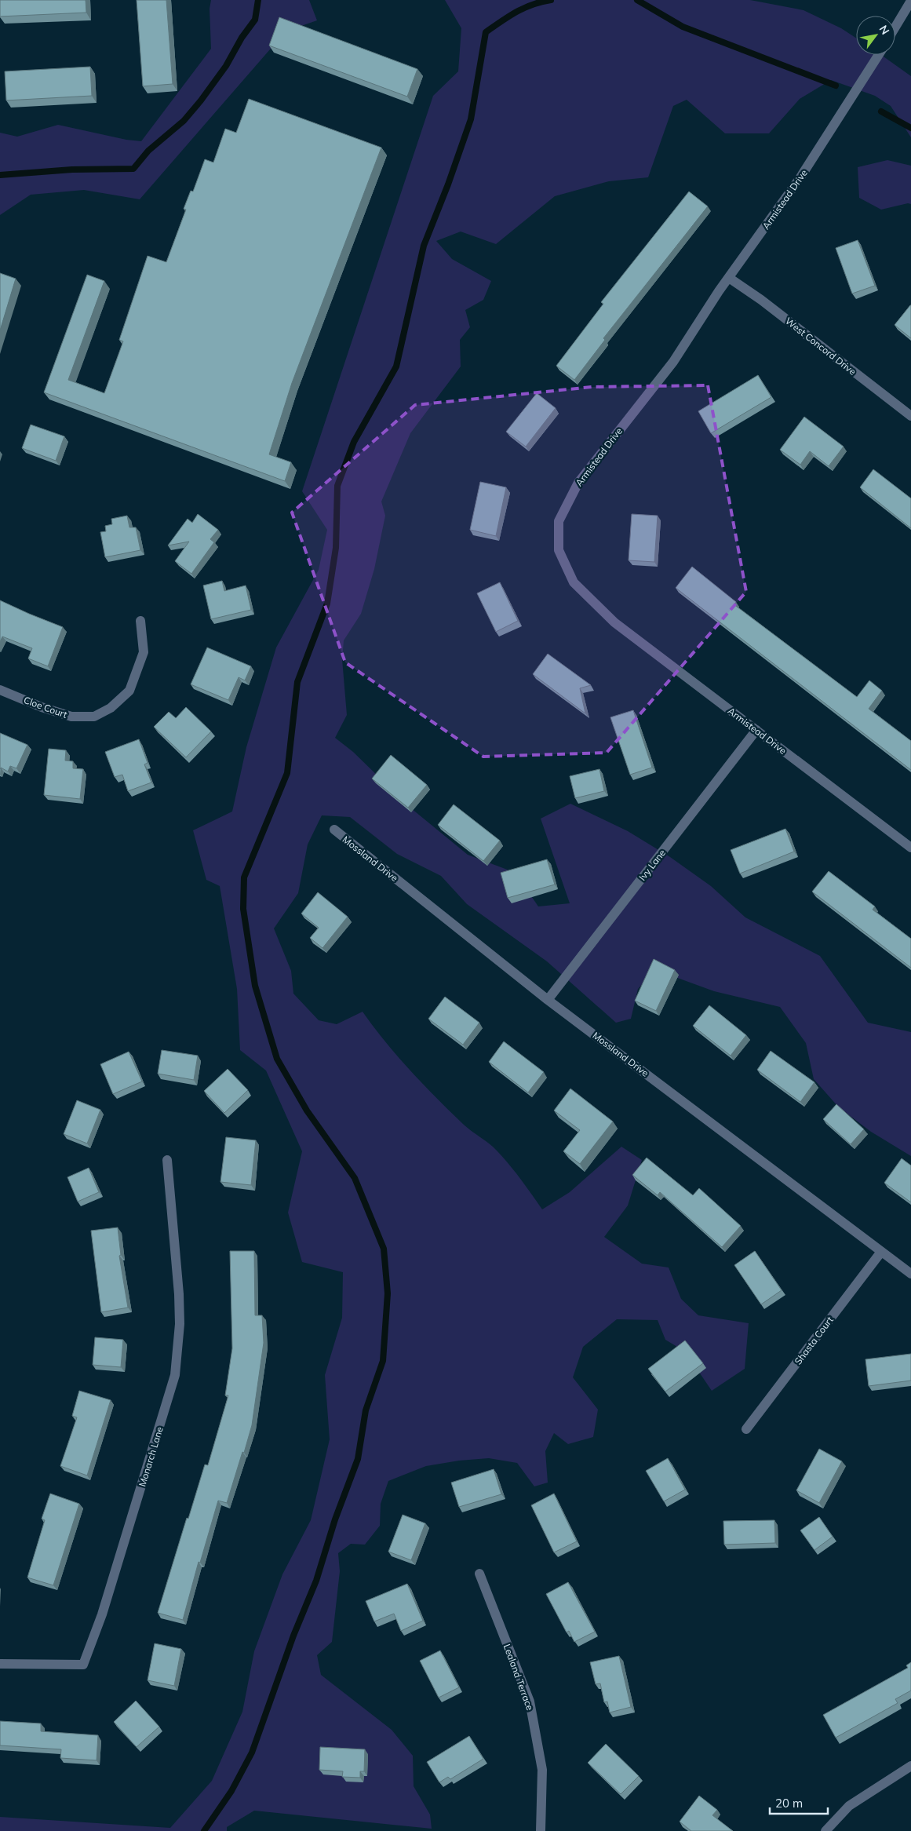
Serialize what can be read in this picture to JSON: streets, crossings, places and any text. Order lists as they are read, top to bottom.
{
  "streets": {
    "street": [
      "Armistead Drive",
      "West Concord Drive",
      "Cloe Court",
      "Mossland Drive",
      "Ivy Lane",
      "Shasta Court",
      "Monarch Lane",
      "Lealand Terrace"
    ]
  },
  "crossings": [
    ["Armistead Drive", "West Concord Drive"],
    ["Armistead Drive", "Ivy Lane"],
    ["Mossland Drive", "Ivy Lane"],
    ["Mossland Drive", "Shasta Court"]
  ],
  "scale_bar": "20 m",
  "north": "top right"
}
